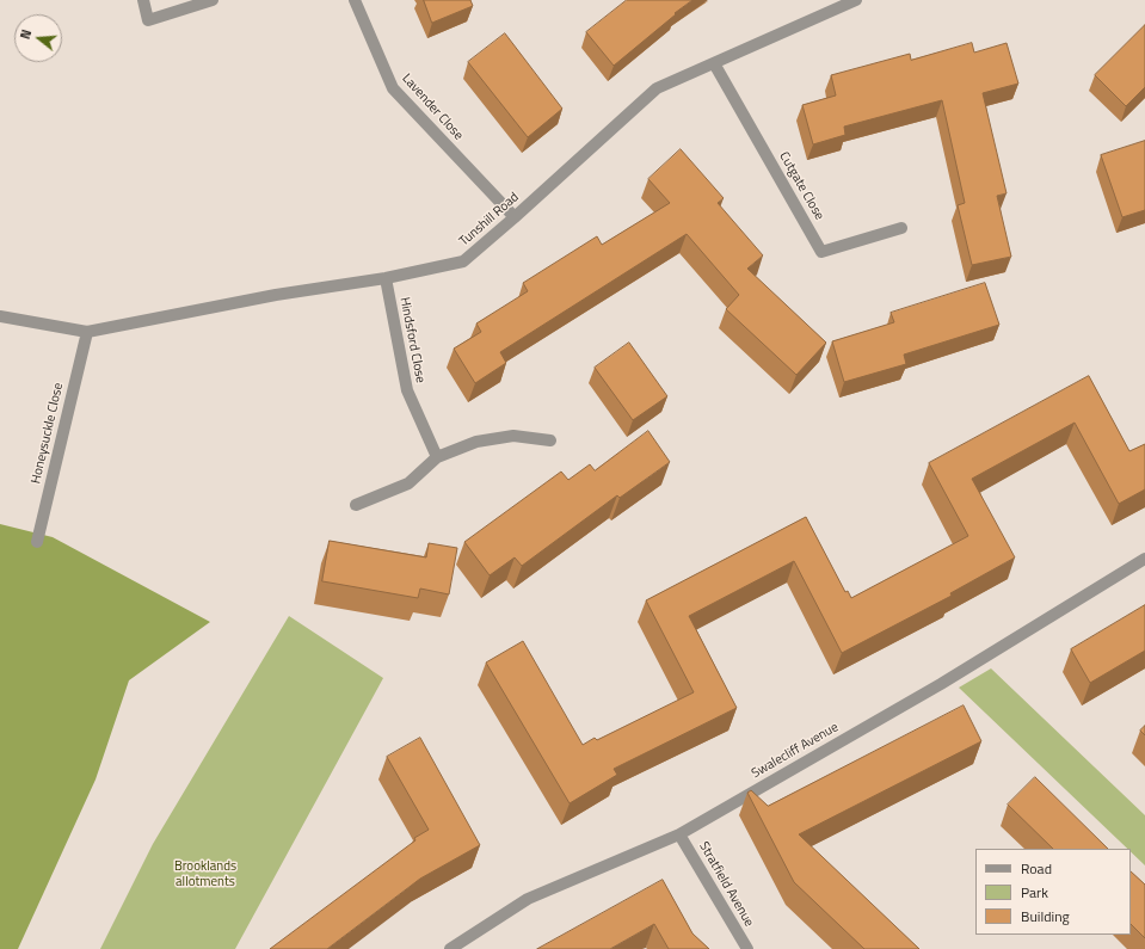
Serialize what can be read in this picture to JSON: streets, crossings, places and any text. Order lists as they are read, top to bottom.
{
  "streets": {
    "street": [
      "Lavender Close",
      "Cutgate Close",
      "Tunshill Road",
      "Hindsford Close",
      "Honeysuckle Close",
      "Swalecliff Avenue",
      "Stratfield Avenue"
    ]
  },
  "crossings": [
    ["Lavender Close", "Tunshill Road"],
    ["Cutgate Close", "Tunshill Road"],
    ["Tunshill Road", "Hindsford Close"],
    ["Tunshill Road", "Honeysuckle Close"],
    ["Swalecliff Avenue", "Stratfield Avenue"]
  ],
  "parks": ["Brooklands allotments"],
  "legend": ["Road", "Park", "Building"],
  "north": "left"
}
